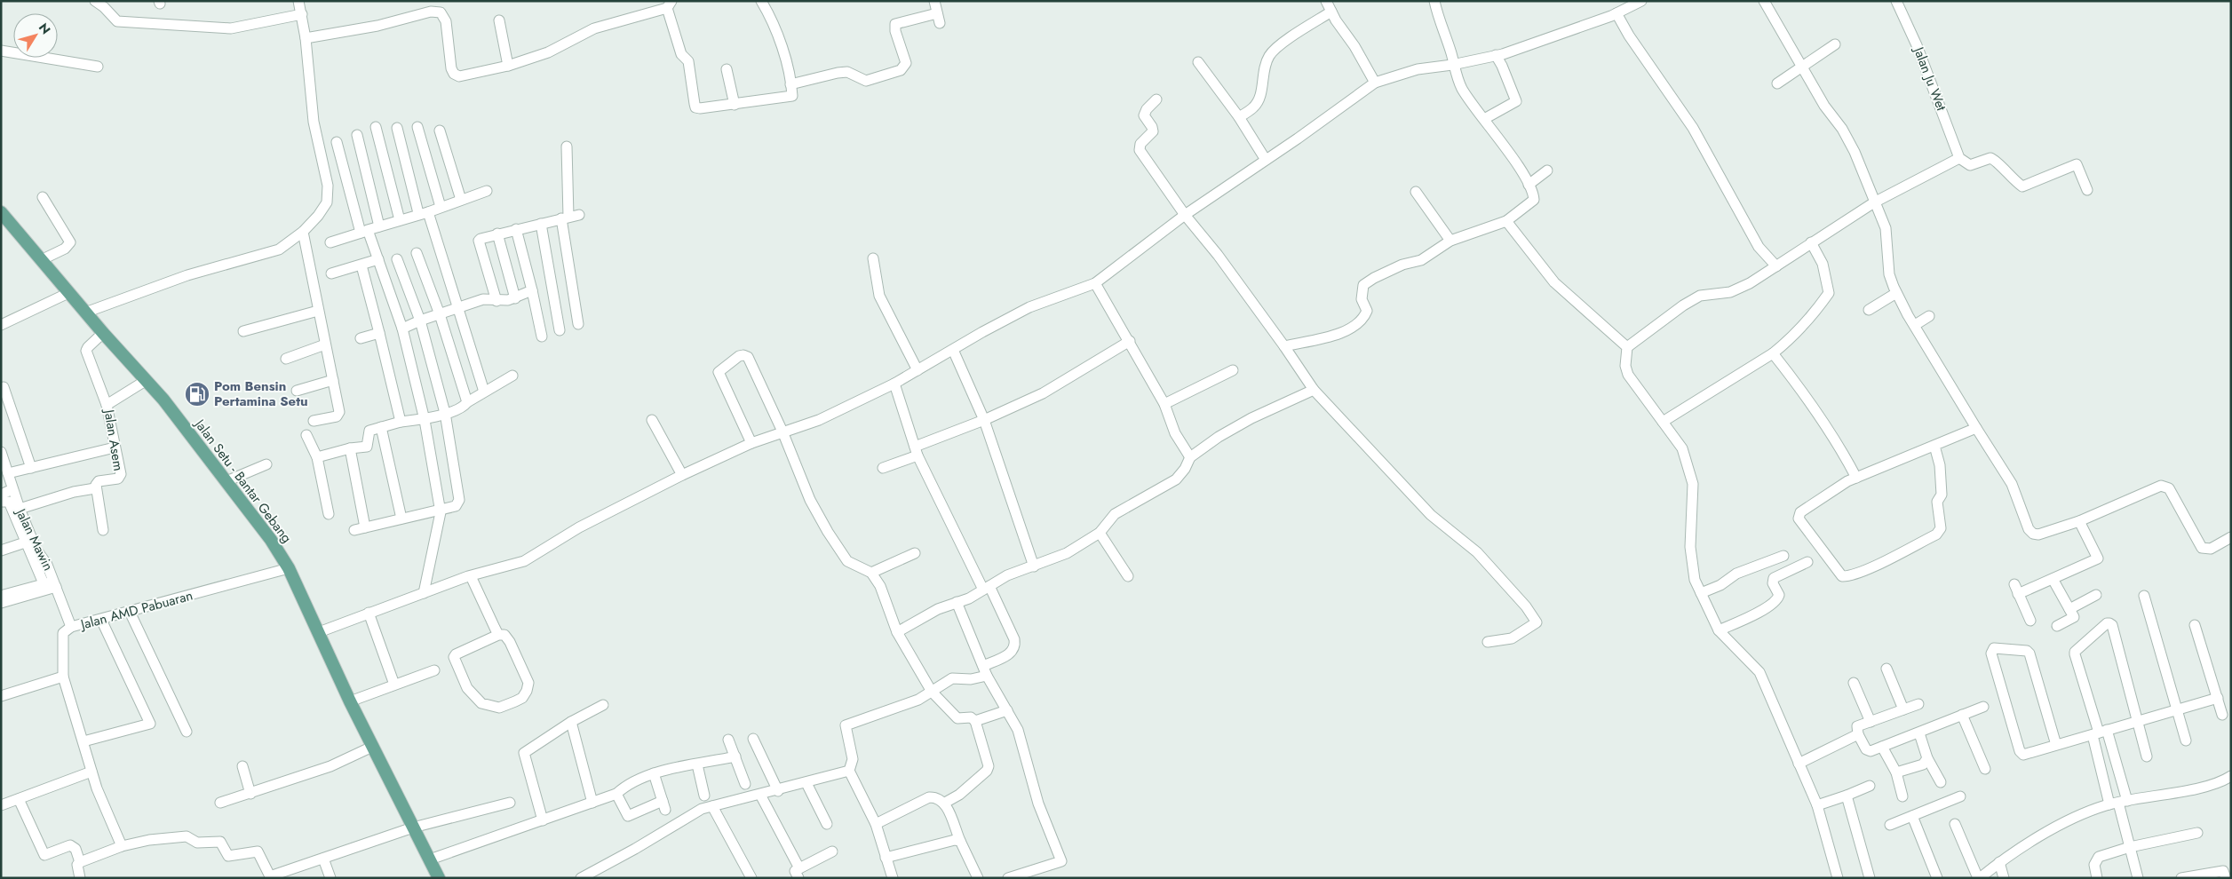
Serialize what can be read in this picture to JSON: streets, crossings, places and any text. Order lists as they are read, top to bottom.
{
  "streets": {
    "main road": ["Jalan Setu - Bantar Gebang"],
    "street": [
      "Jalan Ju Wet",
      "Jalan Asem",
      "Jalan Mawin",
      "Jalan AMD Pabuaran"
    ]
  },
  "crossings": [
    ["Jalan Asem", "Jalan Setu - Bantar Gebang"],
    ["Jalan Setu - Bantar Gebang", "Jalan AMD Pabuaran"],
    ["Jalan Mawin", "Jalan AMD Pabuaran"]
  ],
  "places": {
    "fuel station": ["Pom Bensin Pertamina Setu"]
  },
  "north": "top right"
}
